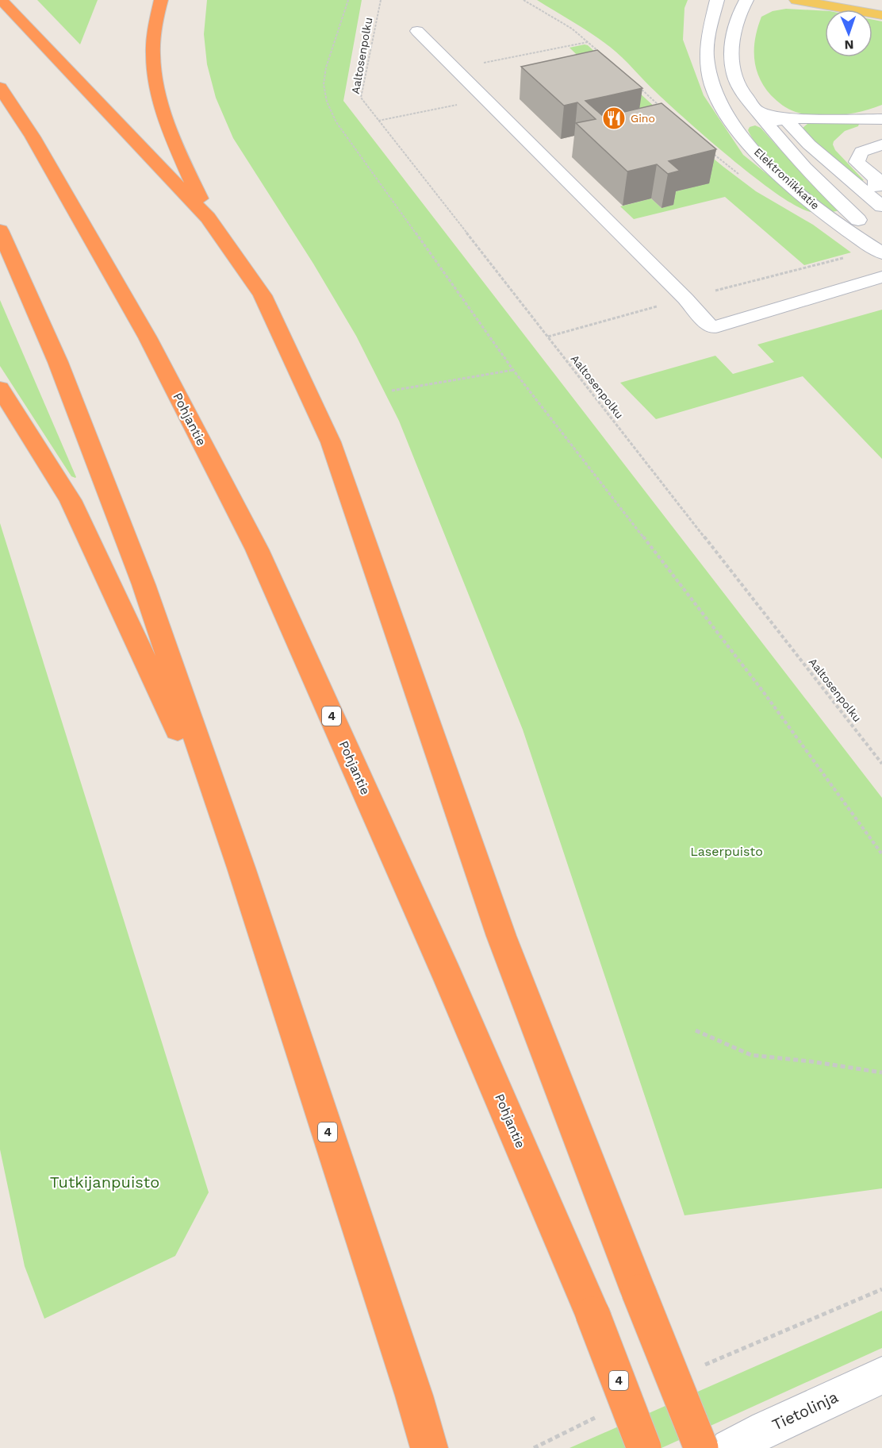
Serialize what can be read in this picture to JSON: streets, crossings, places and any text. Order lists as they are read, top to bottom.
{
  "streets": {
    "highway": ["Pohjantie", "4"],
    "street": ["Elektroniikkatie", "Tietolinja"],
    "path": ["Aaltosenpolku"]
  },
  "parks": ["Laserpuisto", "Tutkijanpuisto"],
  "places": {
    "restaurant": ["Gino"]
  },
  "north": "bottom"
}
